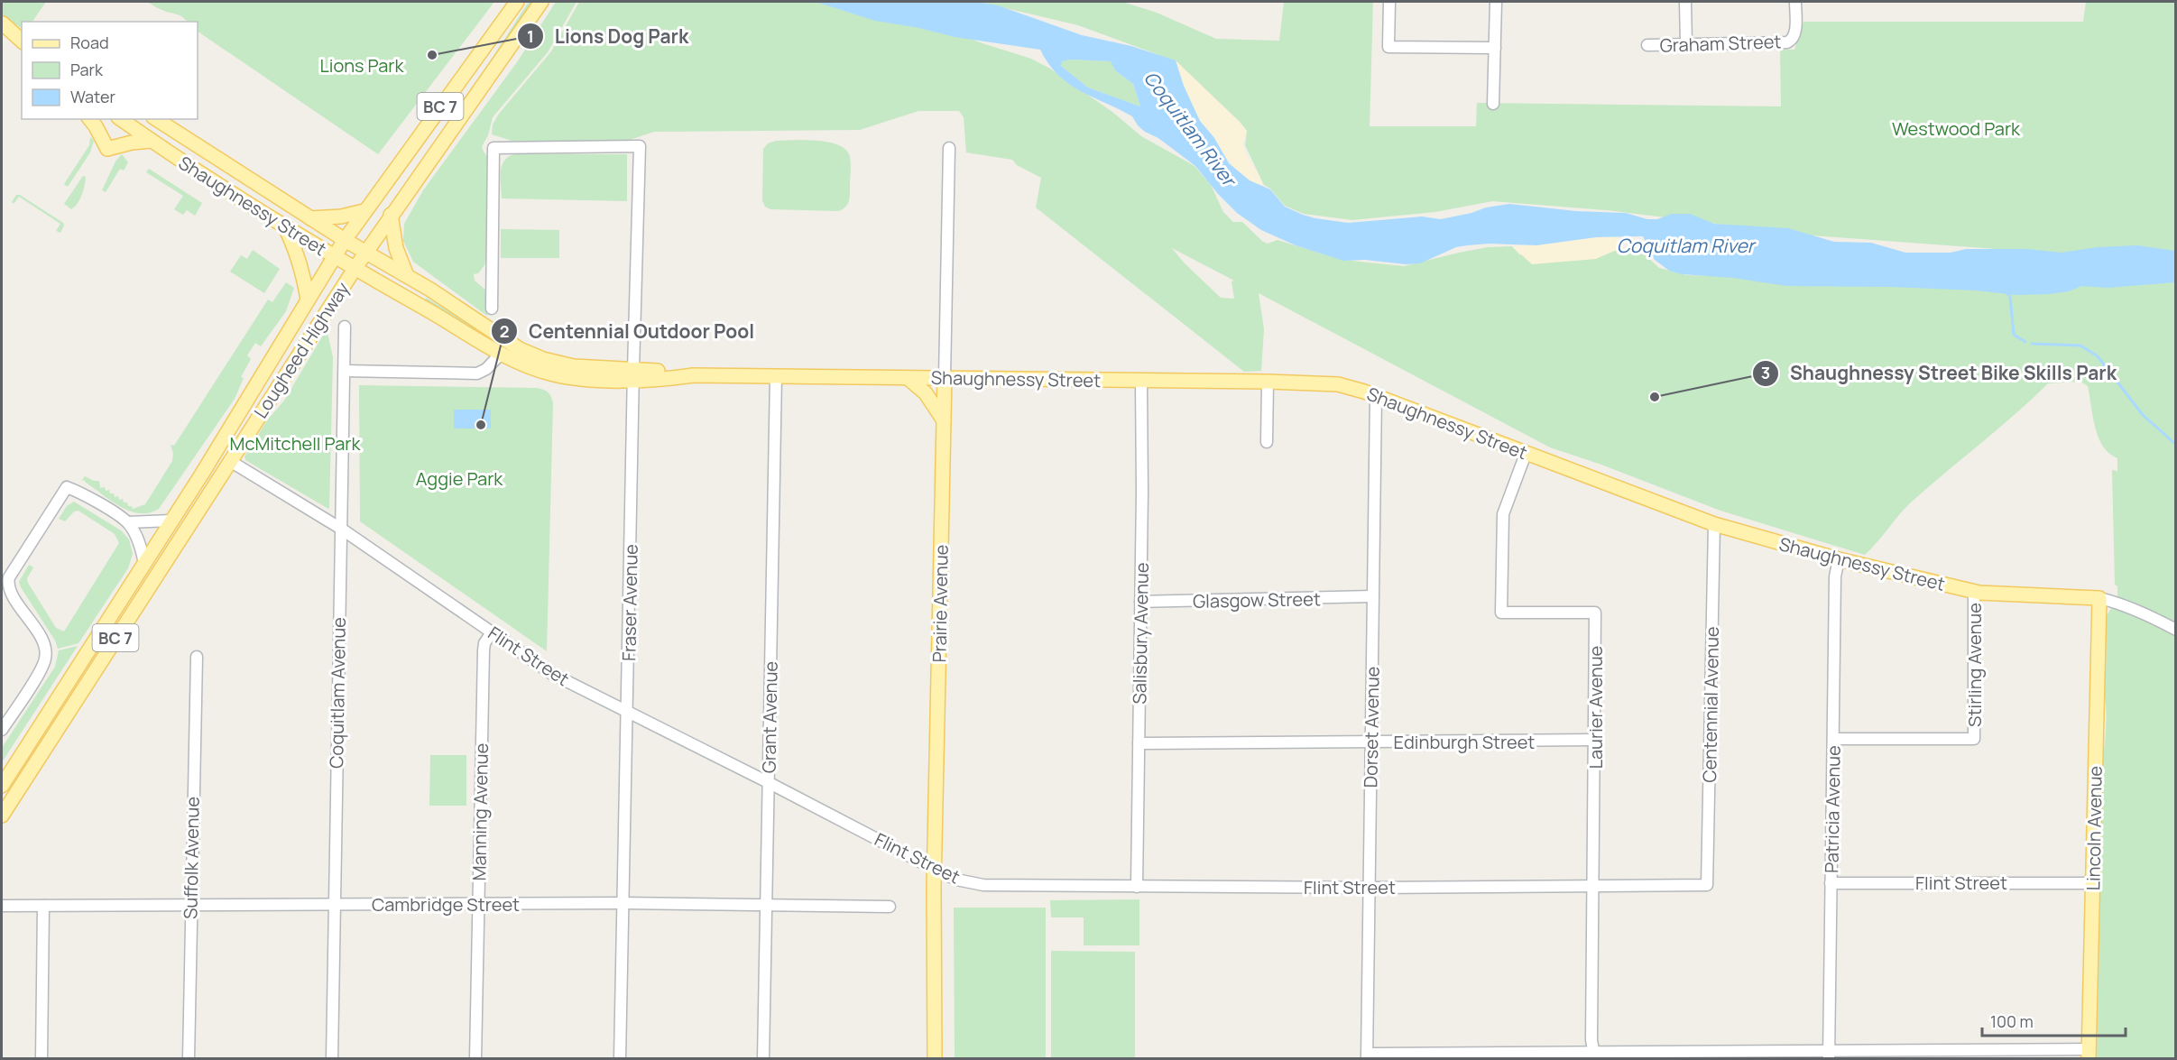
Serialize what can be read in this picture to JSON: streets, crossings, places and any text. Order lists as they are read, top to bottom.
{
  "streets": {
    "main road": [
      "BC 7",
      "Shaughnessy Street",
      "Lougheed Highway",
      "Prairie Avenue",
      "Lincoln Avenue"
    ],
    "street": [
      "Graham Street",
      "Glasgow Street",
      "Fraser Avenue",
      "Salisbury Avenue",
      "Flint Street",
      "Stirling Avenue",
      "Coquitlam Avenue",
      "Centennial Avenue",
      "Laurier Avenue",
      "Grant Avenue",
      "Dorset Avenue",
      "Edinburgh Street",
      "Patricia Avenue",
      "Manning Avenue",
      "Suffolk Avenue",
      "Cambridge Street"
    ]
  },
  "crossings": [
    ["Shaughnessy Street", "Lougheed Highway"],
    ["Shaughnessy Street", "Fraser Avenue"],
    ["Shaughnessy Street", "Prairie Avenue"],
    ["Shaughnessy Street", "Salisbury Avenue"],
    ["Shaughnessy Street", "Stirling Avenue"],
    ["Shaughnessy Street", "Centennial Avenue"],
    ["Shaughnessy Street", "Laurier Avenue"],
    ["Shaughnessy Street", "Grant Avenue"],
    ["Shaughnessy Street", "Dorset Avenue"],
    ["Shaughnessy Street", "Patricia Avenue"],
    ["Shaughnessy Street", "Lincoln Avenue"],
    ["Lougheed Highway", "Flint Street"],
    ["Glasgow Street", "Salisbury Avenue"],
    ["Glasgow Street", "Dorset Avenue"],
    ["Fraser Avenue", "Flint Street"],
    ["Fraser Avenue", "Cambridge Street"],
    ["Prairie Avenue", "Flint Street"],
    ["Salisbury Avenue", "Flint Street"],
    ["Salisbury Avenue", "Edinburgh Street"],
    ["Flint Street", "Coquitlam Avenue"],
    ["Flint Street", "Centennial Avenue"],
    ["Flint Street", "Laurier Avenue"],
    ["Flint Street", "Grant Avenue"],
    ["Flint Street", "Dorset Avenue"],
    ["Flint Street", "Patricia Avenue"],
    ["Flint Street", "Manning Avenue"],
    ["Flint Street", "Lincoln Avenue"],
    ["Stirling Avenue", "Patricia Avenue"],
    ["Coquitlam Avenue", "Cambridge Street"],
    ["Laurier Avenue", "Edinburgh Street"],
    ["Grant Avenue", "Cambridge Street"],
    ["Dorset Avenue", "Edinburgh Street"],
    ["Manning Avenue", "Cambridge Street"],
    ["Suffolk Avenue", "Cambridge Street"]
  ],
  "water": ["Coquitlam River"],
  "parks": [
    "Lions Park",
    "Westwood Park",
    "McMitchell Park",
    "Aggie Park"
  ],
  "places": ["Lions Dog Park", "Shaughnessy Street Bike Skills Park", "Centennial Outdoor Pool"],
  "legend": ["Road", "Park", "Water"],
  "scale_bar": "100 m"
}
